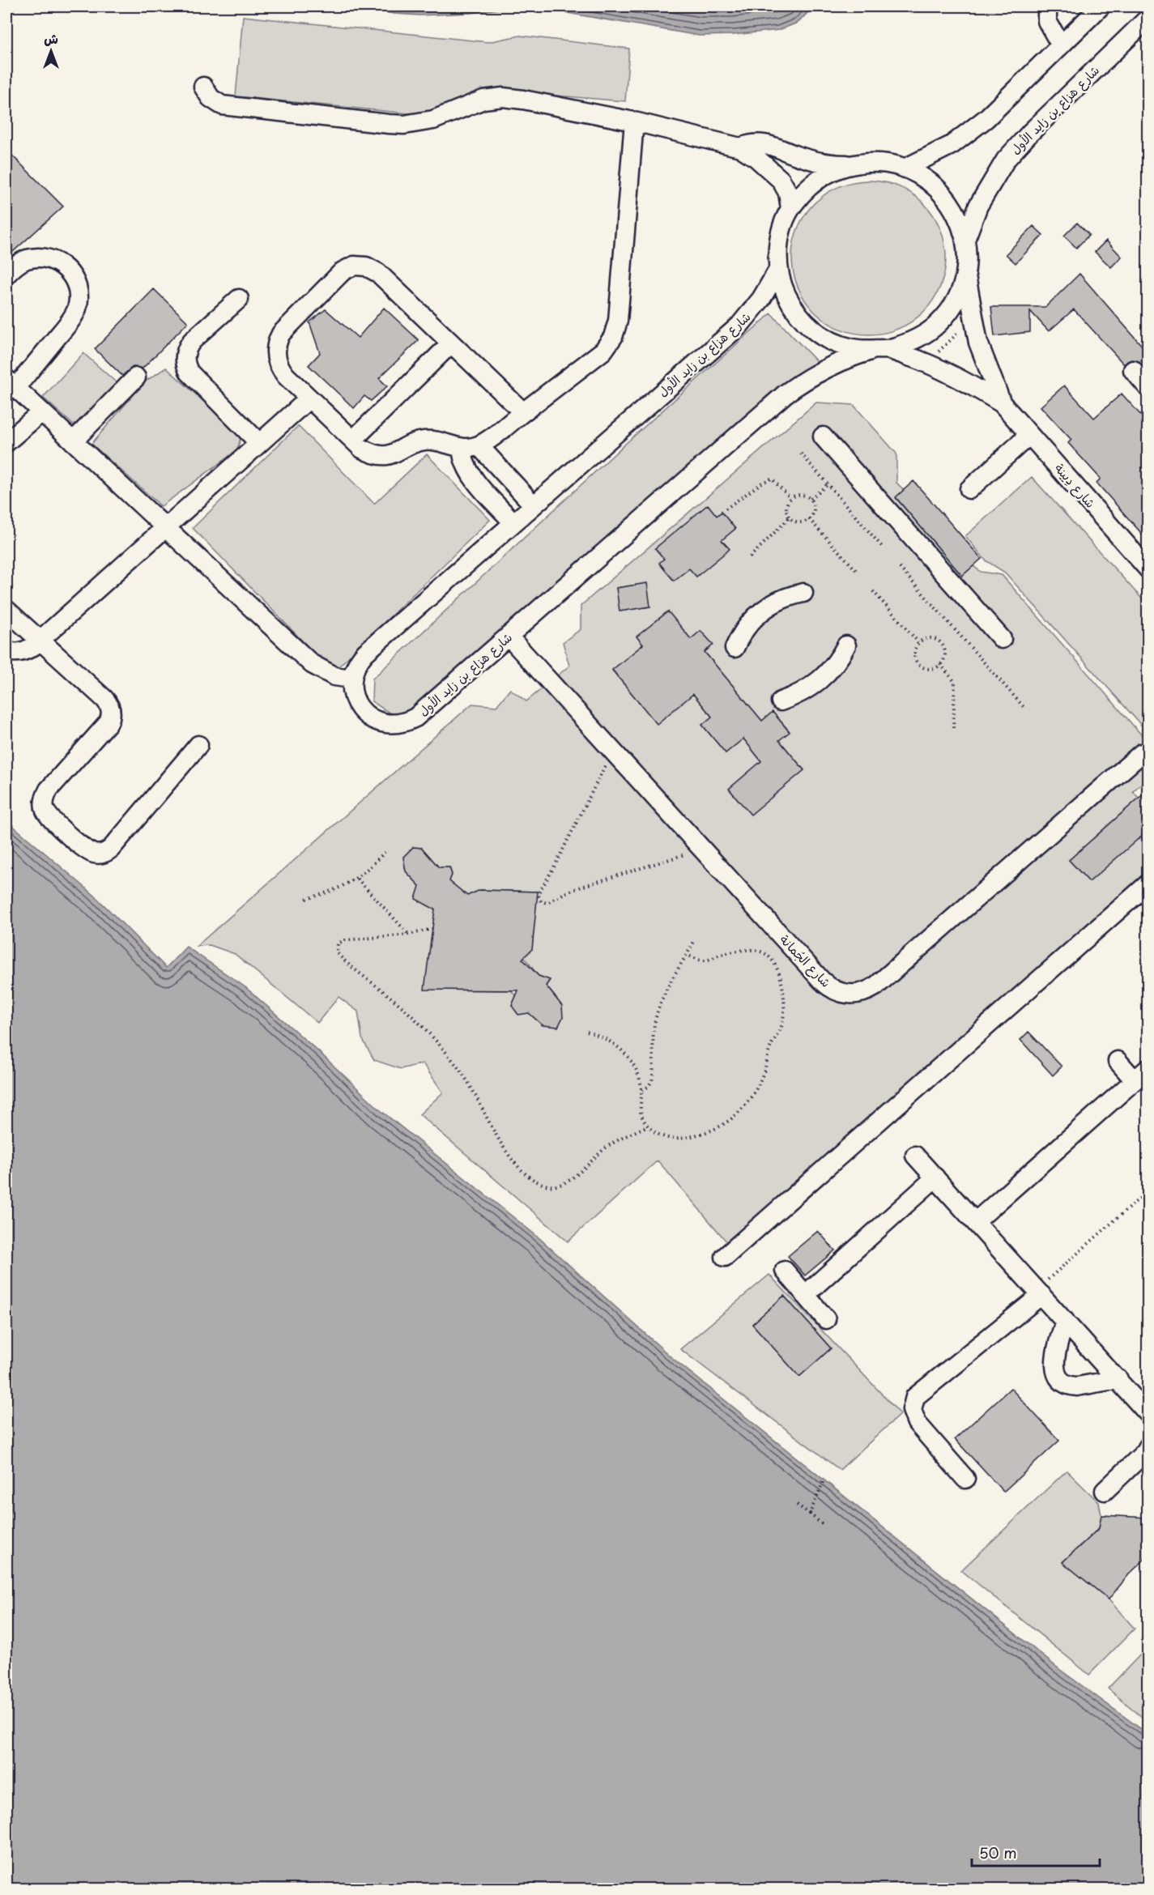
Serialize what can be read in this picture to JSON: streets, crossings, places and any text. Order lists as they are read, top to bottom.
{
  "streets": {
    "street": ["شارع هزاع بن زايد الأول", "شارع دِيينة", "شارع الجُمانة"]
  },
  "crossings": [
    ["شارع هزاع بن زايد الأول", "شارع دِيينة"],
    ["شارع هزاع بن زايد الأول", "شارع الجُمانة"]
  ],
  "scale_bar": "50 m",
  "north": "top"
}
